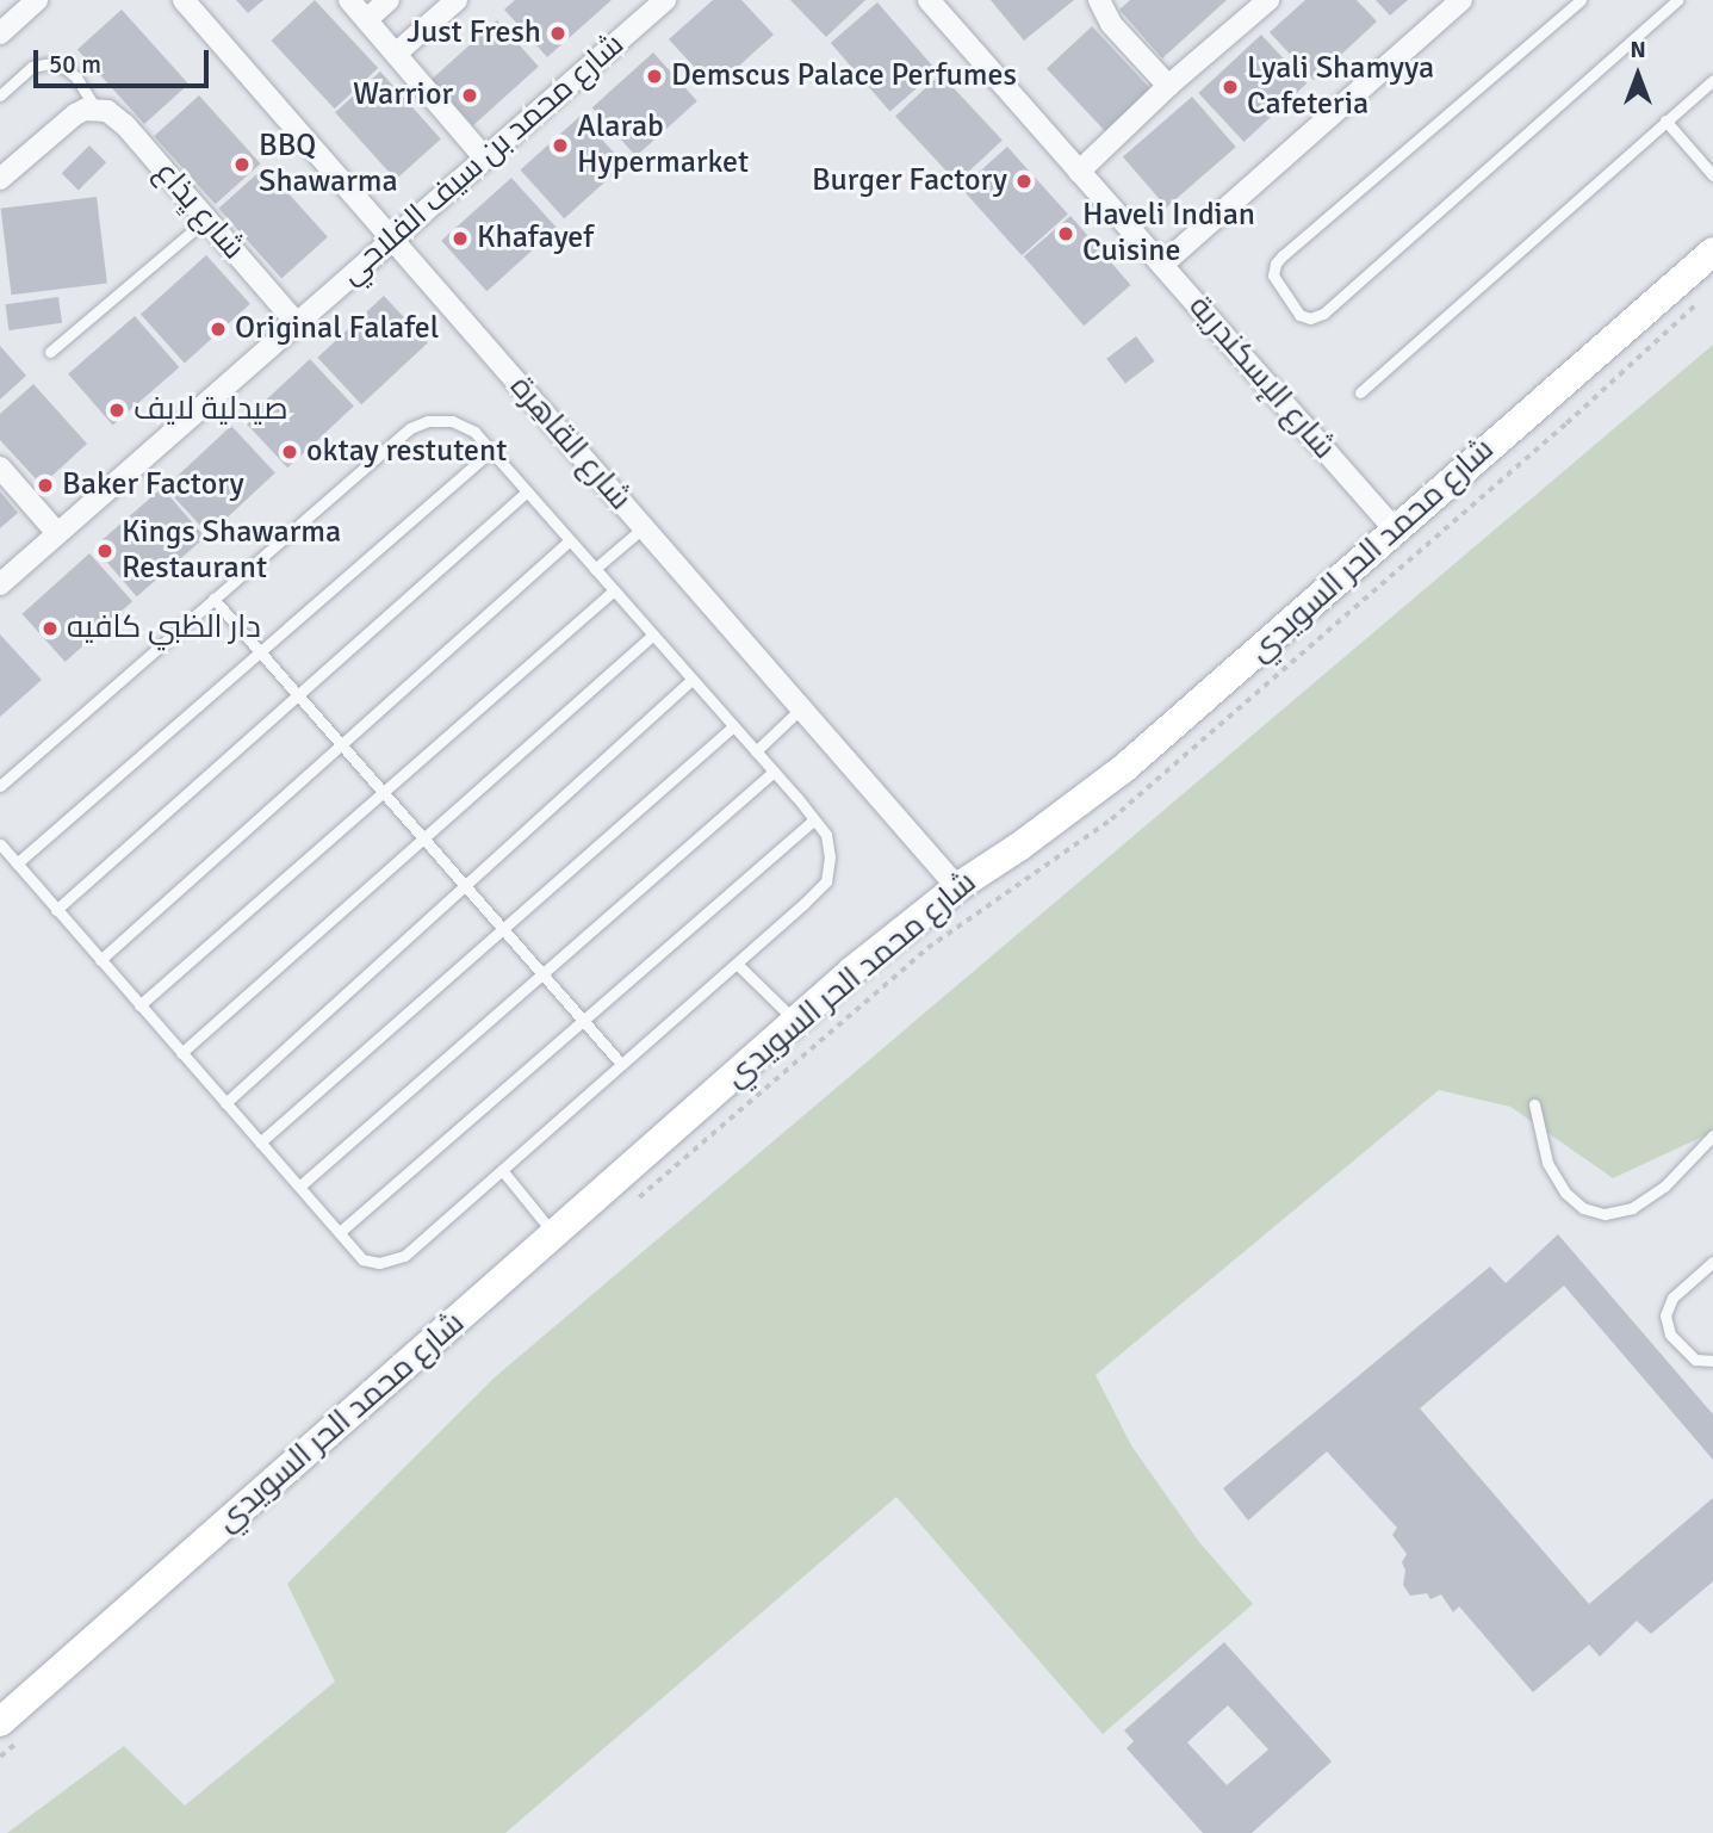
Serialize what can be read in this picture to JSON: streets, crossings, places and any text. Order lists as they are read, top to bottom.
{
  "streets": {
    "street": [
      "شارع محمد بن سيف الفلاحي",
      "شارع يِذاع",
      "شارع الإسكندرية",
      "شارع القاهِرة",
      "شارع محمد الحر السويدي"
    ]
  },
  "crossings": [
    ["شارع محمد بن سيف الفلاحي", "شارع يِذاع"],
    ["شارع محمد بن سيف الفلاحي", "شارع القاهِرة"],
    ["شارع الإسكندرية", "شارع محمد الحر السويدي"],
    ["شارع القاهِرة", "شارع محمد الحر السويدي"]
  ],
  "places": [
    "Just Fresh",
    "Demscus Palace Perfumes",
    "Lyali Shamyya Cafeteria",
    "Warrior",
    "Alarab Hypermarket",
    "BBQ Shawarma",
    "Burger Factory",
    "Haveli Indian Cuisine",
    "Khafayef",
    "Original Falafel",
    "صيدلية لايف",
    "oktay restutent",
    "Baker Factory",
    "Kings Shawarma Restaurant",
    "دار الظبي كافيه"
  ],
  "scale_bar": "50 m",
  "north": "top"
}
